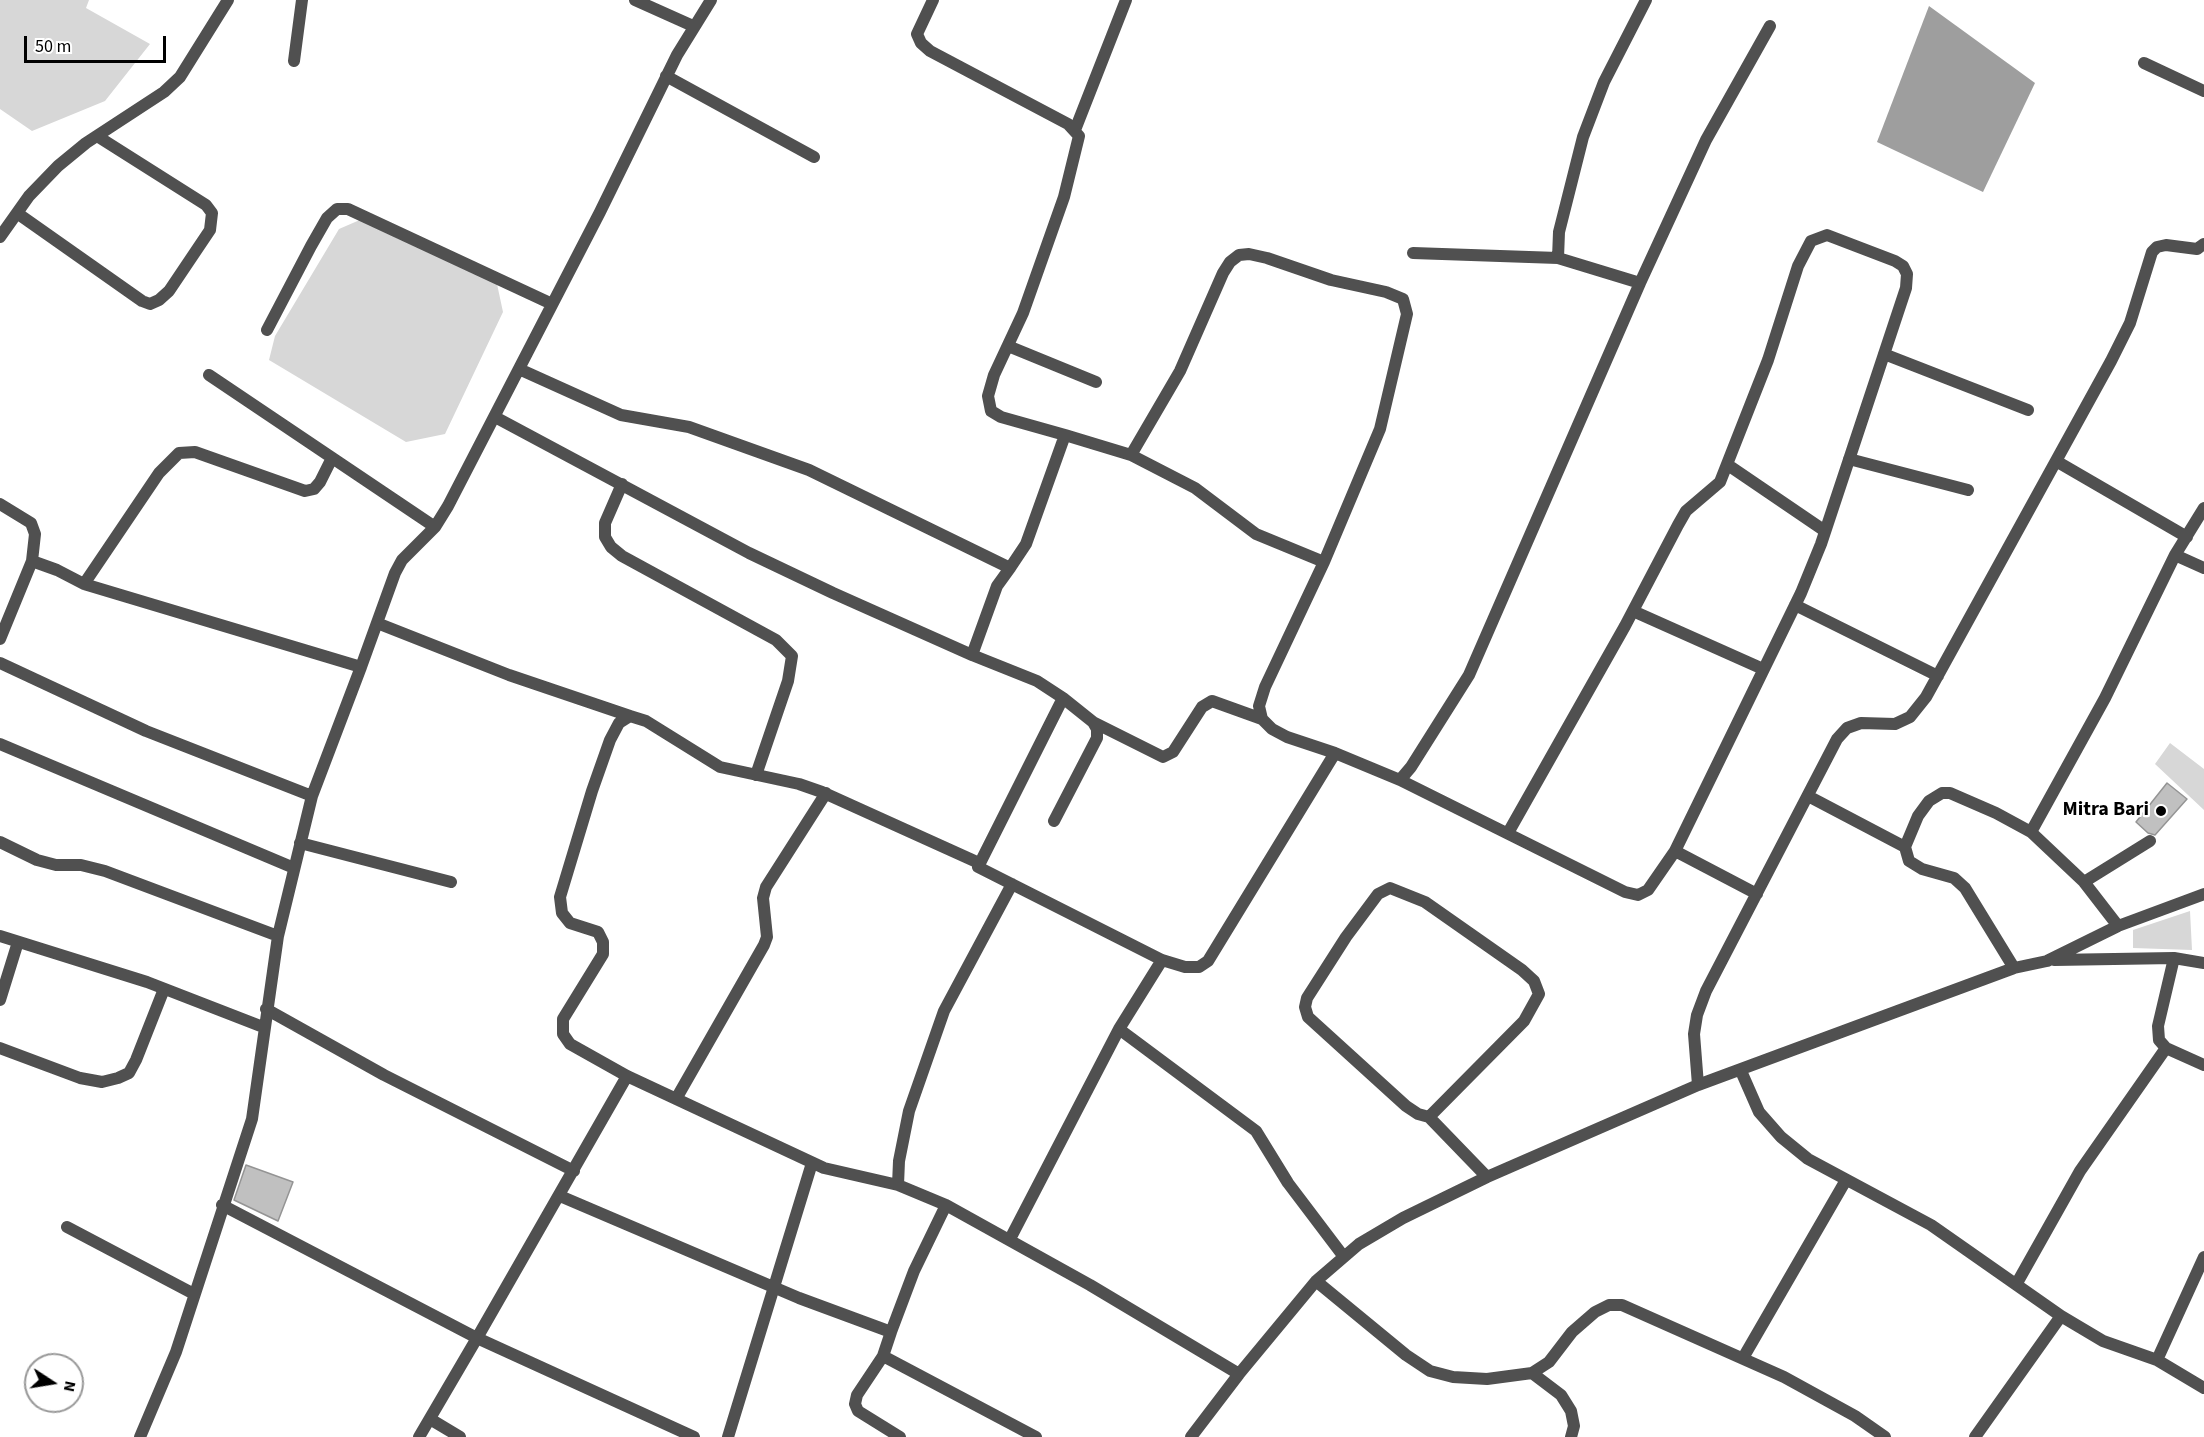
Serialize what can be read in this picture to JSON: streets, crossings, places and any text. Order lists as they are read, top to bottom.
{
  "places": ["Mitra Bari"],
  "scale_bar": "50 m",
  "north": "right"
}
